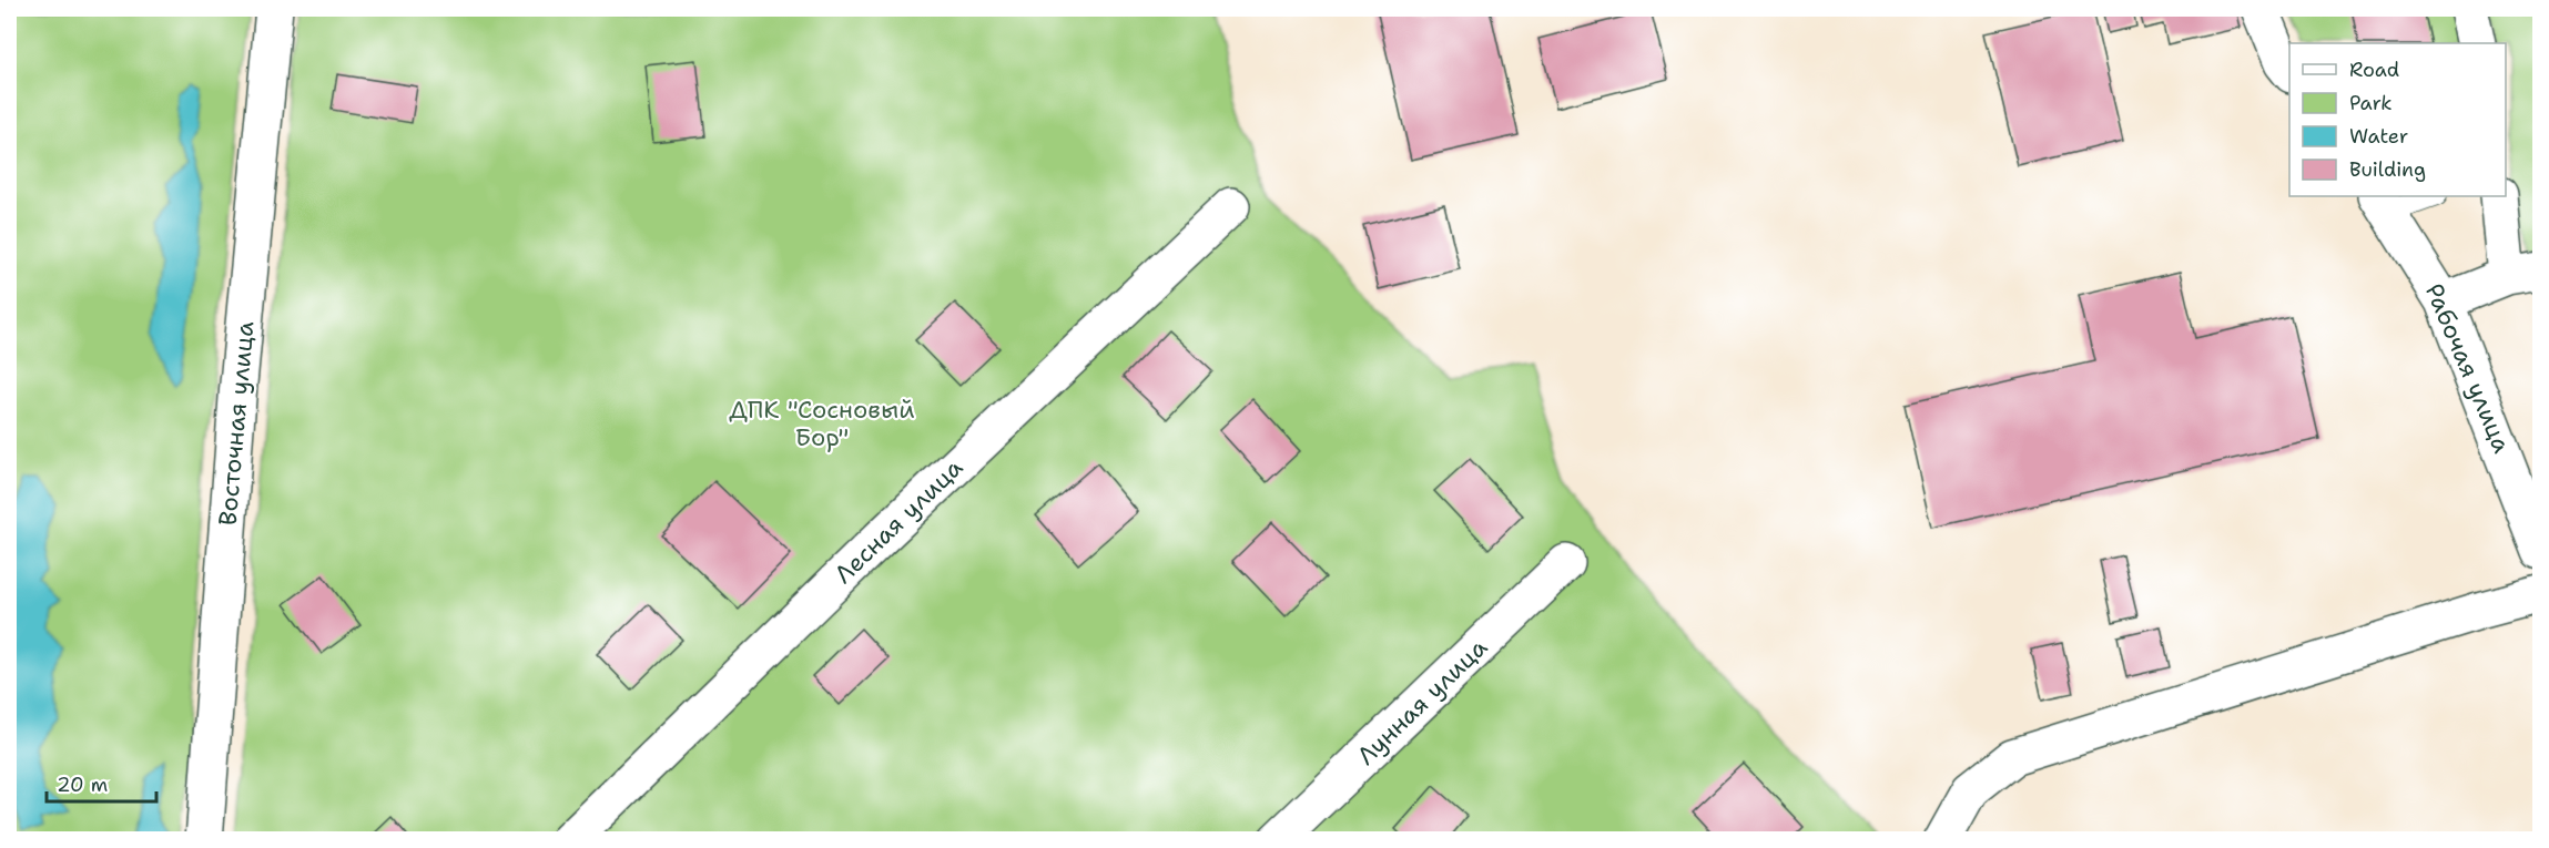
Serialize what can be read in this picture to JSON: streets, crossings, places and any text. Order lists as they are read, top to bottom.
{
  "streets": {
    "street": [
      "Рабочая улица",
      "Восточная улица",
      "Лесная улица",
      "Лунная улица"
    ]
  },
  "parks": ["ДПК \"Сосновый Бор\""],
  "legend": [
    "Road",
    "Park",
    "Water",
    "Building"
  ],
  "scale_bar": "20 m"
}
